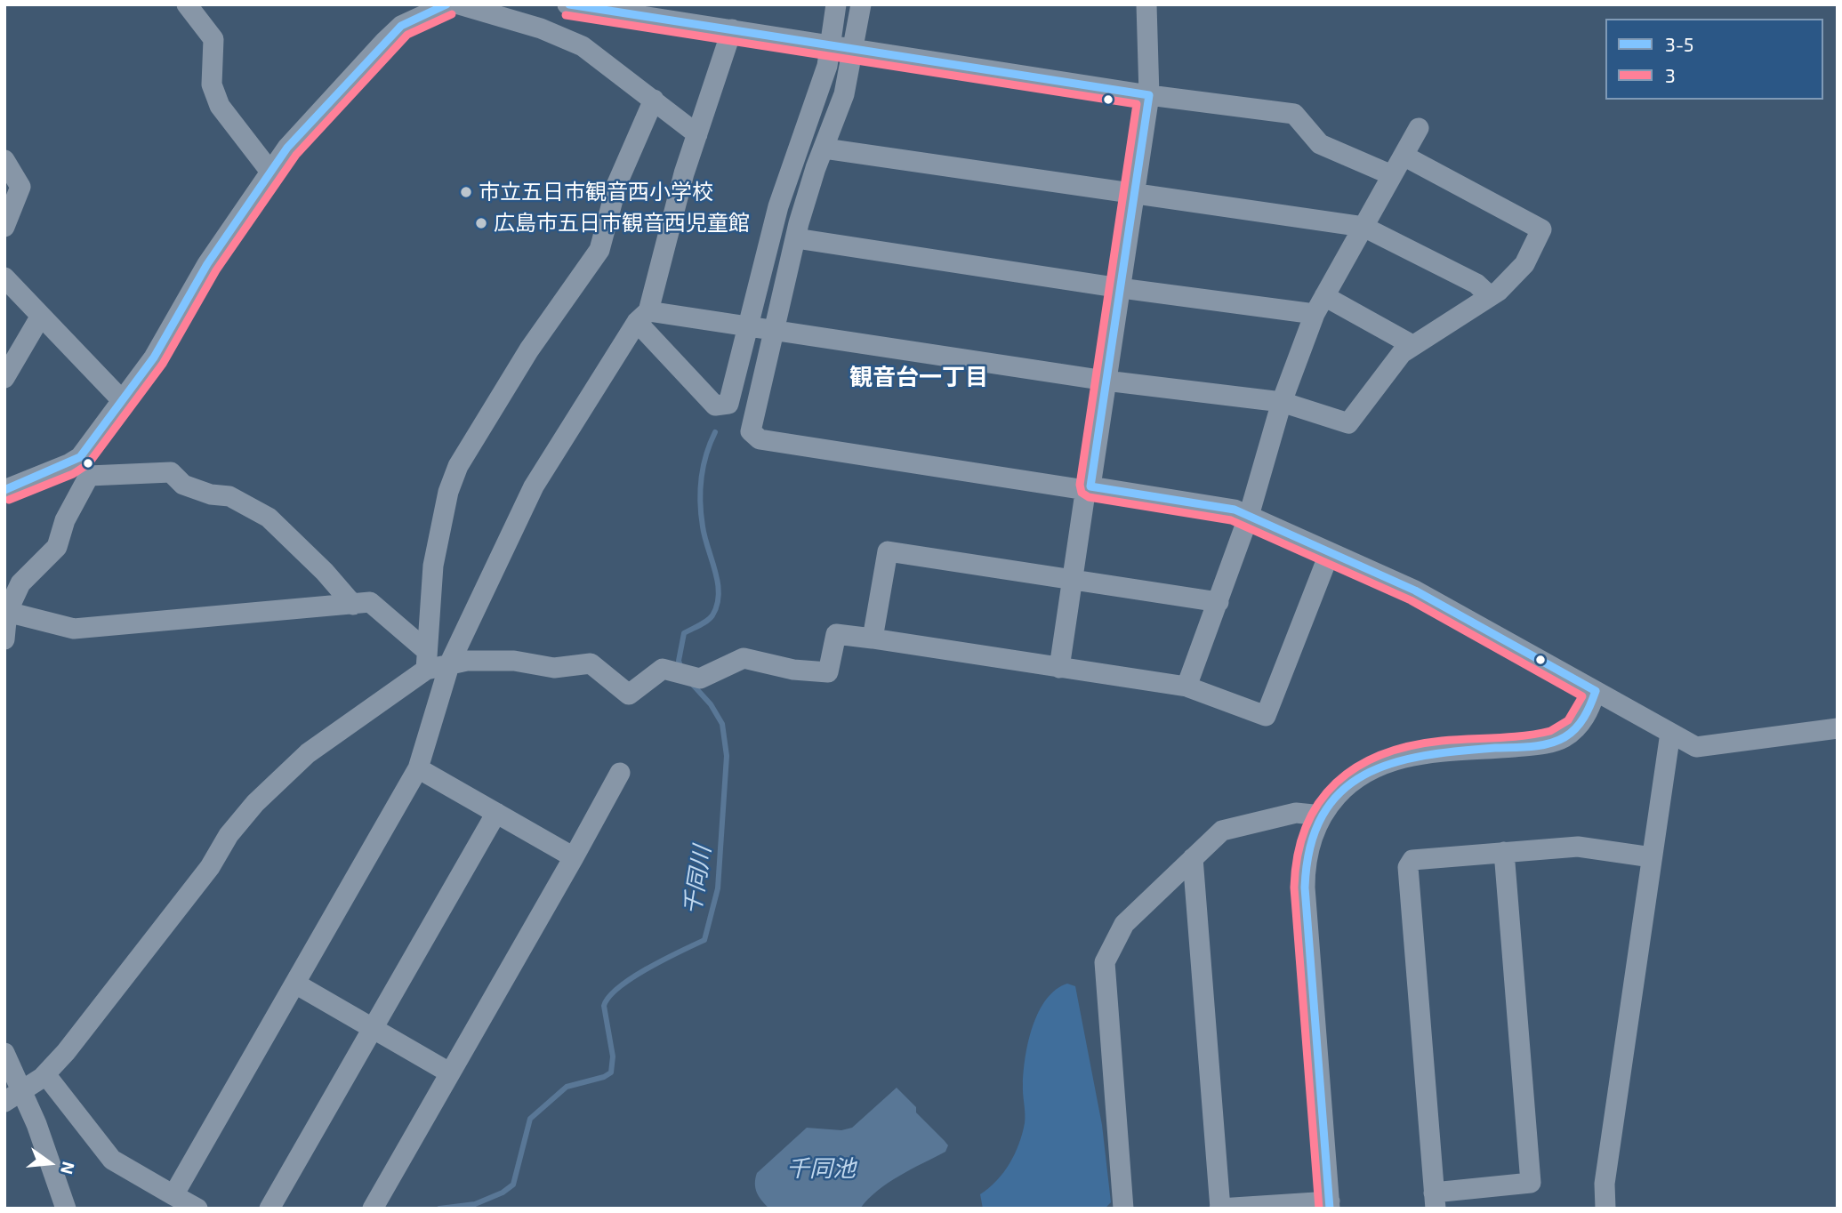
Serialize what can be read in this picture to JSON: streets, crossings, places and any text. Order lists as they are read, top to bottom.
{
  "districts": ["観音台一丁目"],
  "water": ["千同川", "千同池"],
  "places": ["市立五日市観音西小学校", "広島市五日市観音西児童館"],
  "lines": ["transit line 3-5", "transit line 3"],
  "legend": ["3-5", "3"],
  "north": "right"
}
